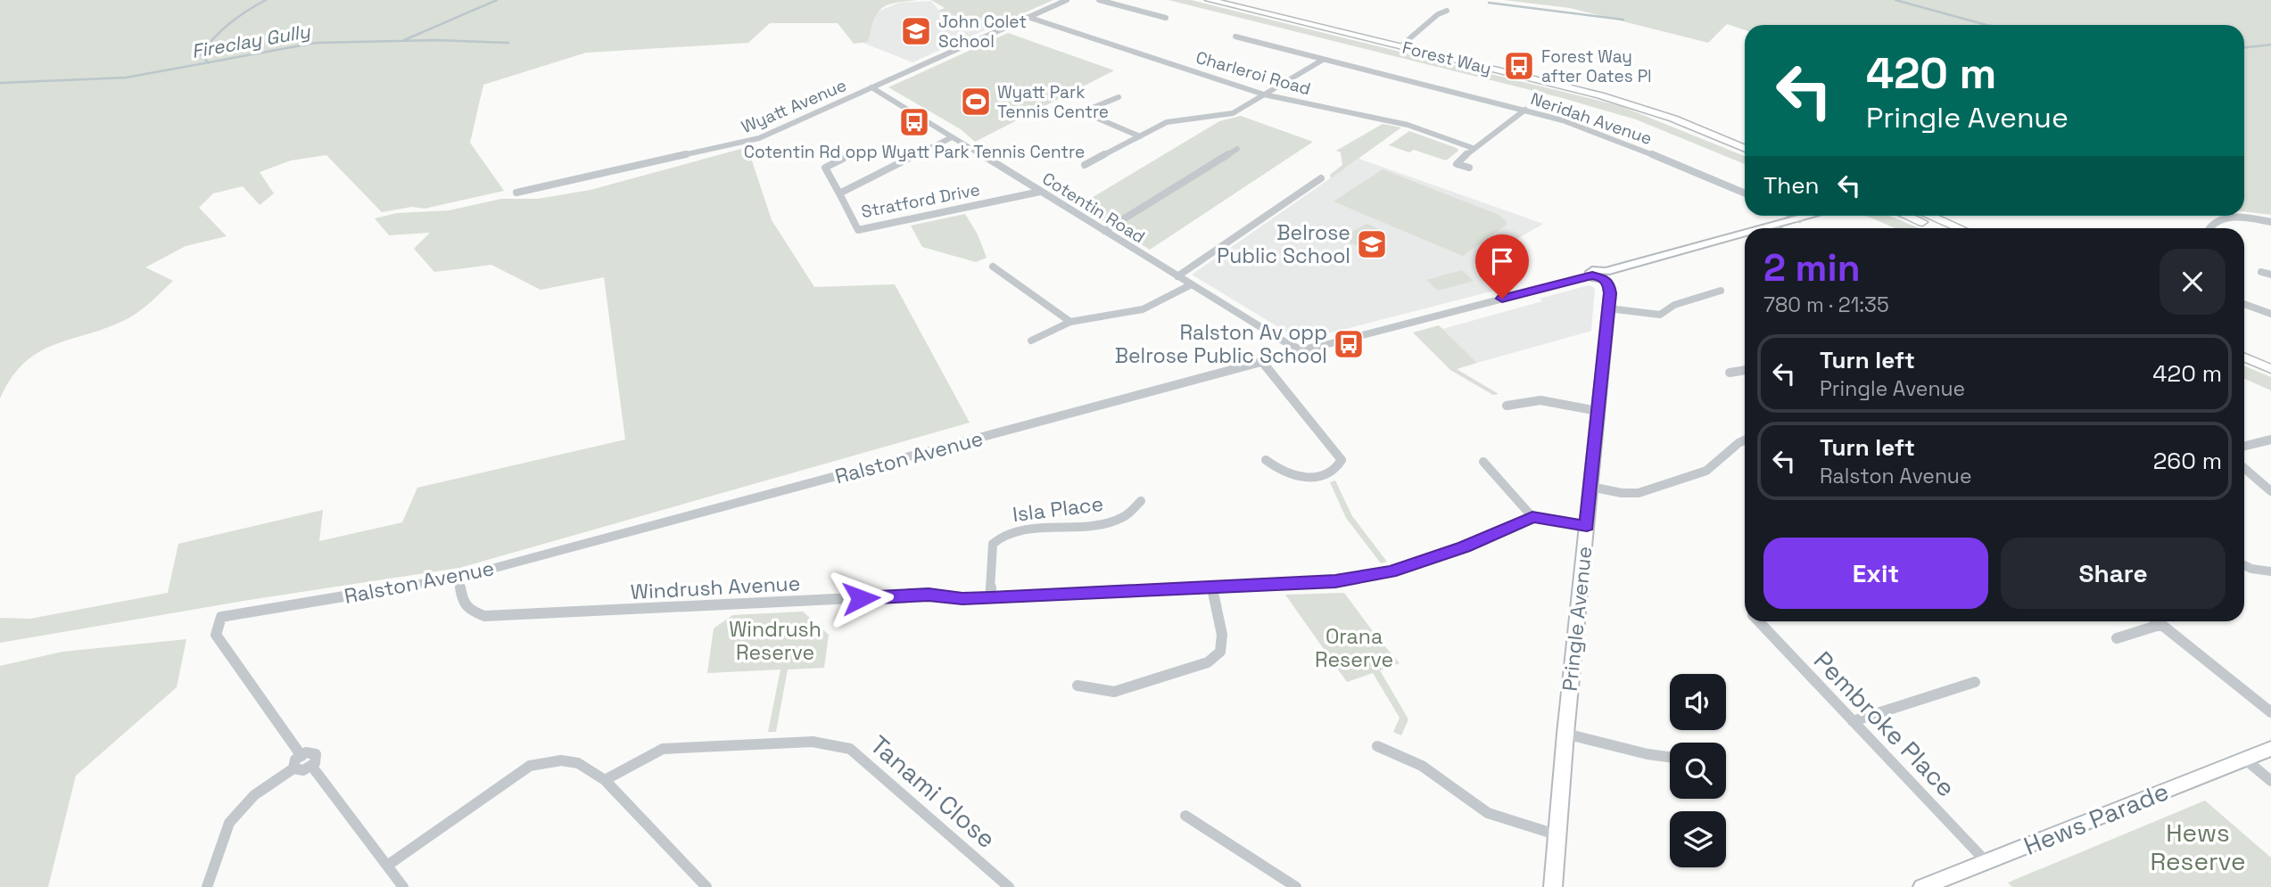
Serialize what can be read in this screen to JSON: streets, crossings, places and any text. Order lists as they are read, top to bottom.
{
  "streets": {
    "main road": ["Forest Way"],
    "street": [
      "Charleroi Road",
      "Wyatt Avenue",
      "Neridah Avenue",
      "Stratford Drive",
      "Cotentin Road",
      "Ralston Avenue",
      "Isla Place",
      "Windrush Avenue",
      "Pringle Avenue",
      "Pembroke Place",
      "Tanami Close",
      "Hews Parade"
    ]
  },
  "crossings": [
    ["Charleroi Road", "Wyatt Avenue"],
    ["Wyatt Avenue", "Cotentin Road"],
    ["Stratford Drive", "Cotentin Road"],
    ["Cotentin Road", "Ralston Avenue"],
    ["Ralston Avenue", "Windrush Avenue"],
    ["Ralston Avenue", "Pringle Avenue"],
    ["Isla Place", "Windrush Avenue"],
    ["Pembroke Place", "Hews Parade"]
  ],
  "water": ["Fireclay Gully"],
  "parks": ["Windrush Reserve", "Orana Reserve", "Hews Reserve"],
  "places": {
    "school or university": ["John Colet School", "Belrose Public School"],
    "bus stop": ["Forest Way after Oates Pl", "Cotentin Rd opp Wyatt Park Tennis Centre", "Ralston Av opp Belrose Public School"],
    "sports": ["Wyatt Park Tennis Centre"]
  },
  "page": {
    "turn": ["420 m", "Pringle Avenue"],
    "then": "Then",
    "heading": ["2 min", "780 m · 21:35"],
    "list": [
      {
        "name": "Turn left",
        "note": "Pringle Avenue",
        "value": "420 m"
      },
      {
        "name": "Turn left",
        "note": "Ralston Avenue",
        "value": "260 m"
      }
    ],
    "buttons": ["Exit", "Share"]
  }
}
